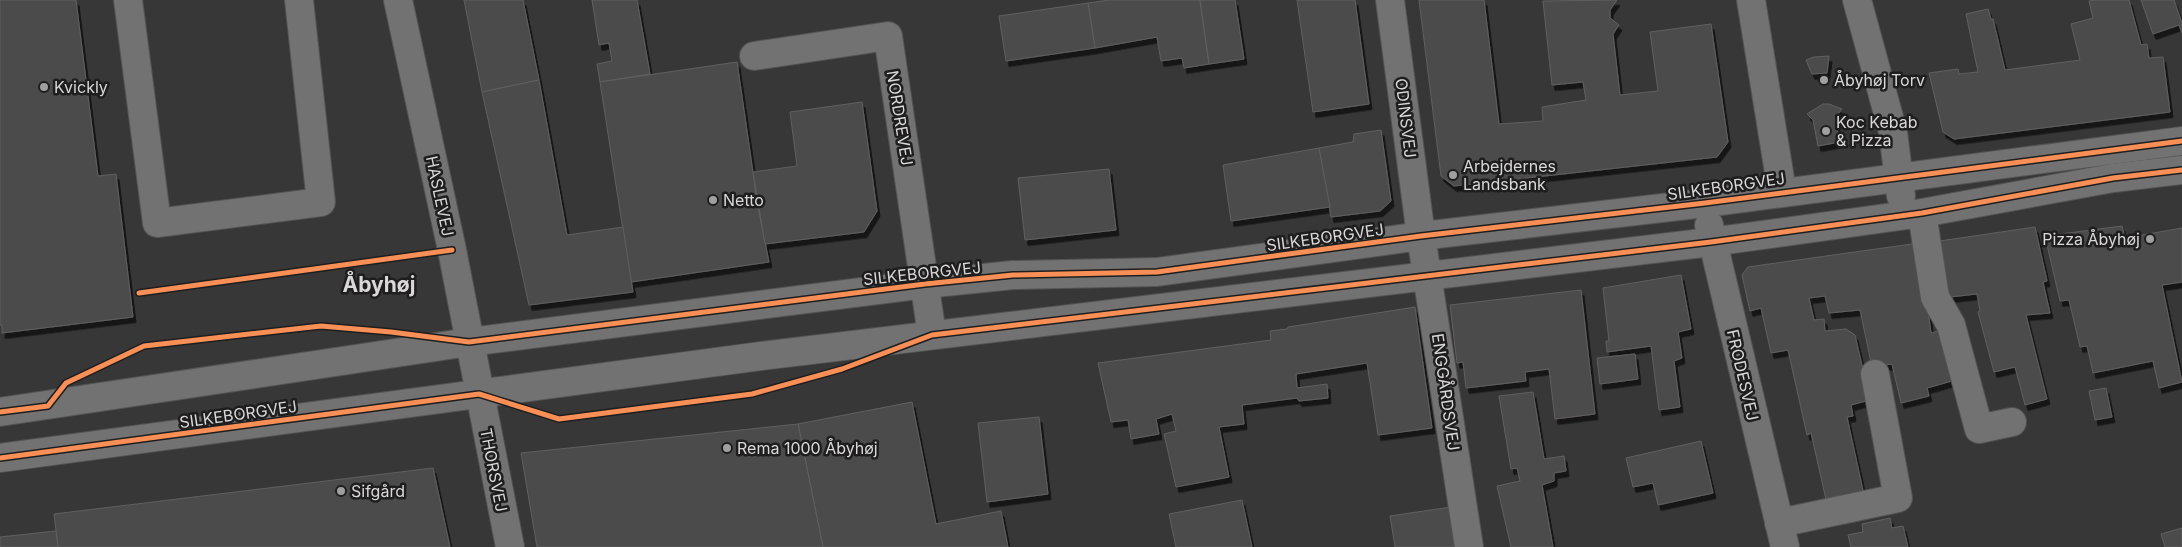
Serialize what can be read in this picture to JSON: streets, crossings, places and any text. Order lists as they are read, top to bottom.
{
  "streets": {
    "street": [
      "NORDREVEJ",
      "ODINSVEJ",
      "SILKEBORGVEJ",
      "HASLEVEJ",
      "FRODESVEJ",
      "ENGGÅRDSVEJ",
      "THORSVEJ"
    ]
  },
  "crossings": [
    ["NORDREVEJ", "SILKEBORGVEJ"],
    ["ODINSVEJ", "SILKEBORGVEJ"],
    ["ODINSVEJ", "ENGGÅRDSVEJ"],
    ["SILKEBORGVEJ", "HASLEVEJ"],
    ["SILKEBORGVEJ", "FRODESVEJ"],
    ["SILKEBORGVEJ", "ENGGÅRDSVEJ"],
    ["SILKEBORGVEJ", "THORSVEJ"],
    ["HASLEVEJ", "THORSVEJ"]
  ],
  "districts": ["Åbyhøj"],
  "places": [
    "Åbyhøj Torv",
    "Kvickly",
    "Koc Kebab & Pizza",
    "Arbejdernes Landsbank",
    "Netto",
    "Pizza Åbyhøj",
    "Rema 1000 Åbyhøj",
    "Sifgård"
  ]
}
